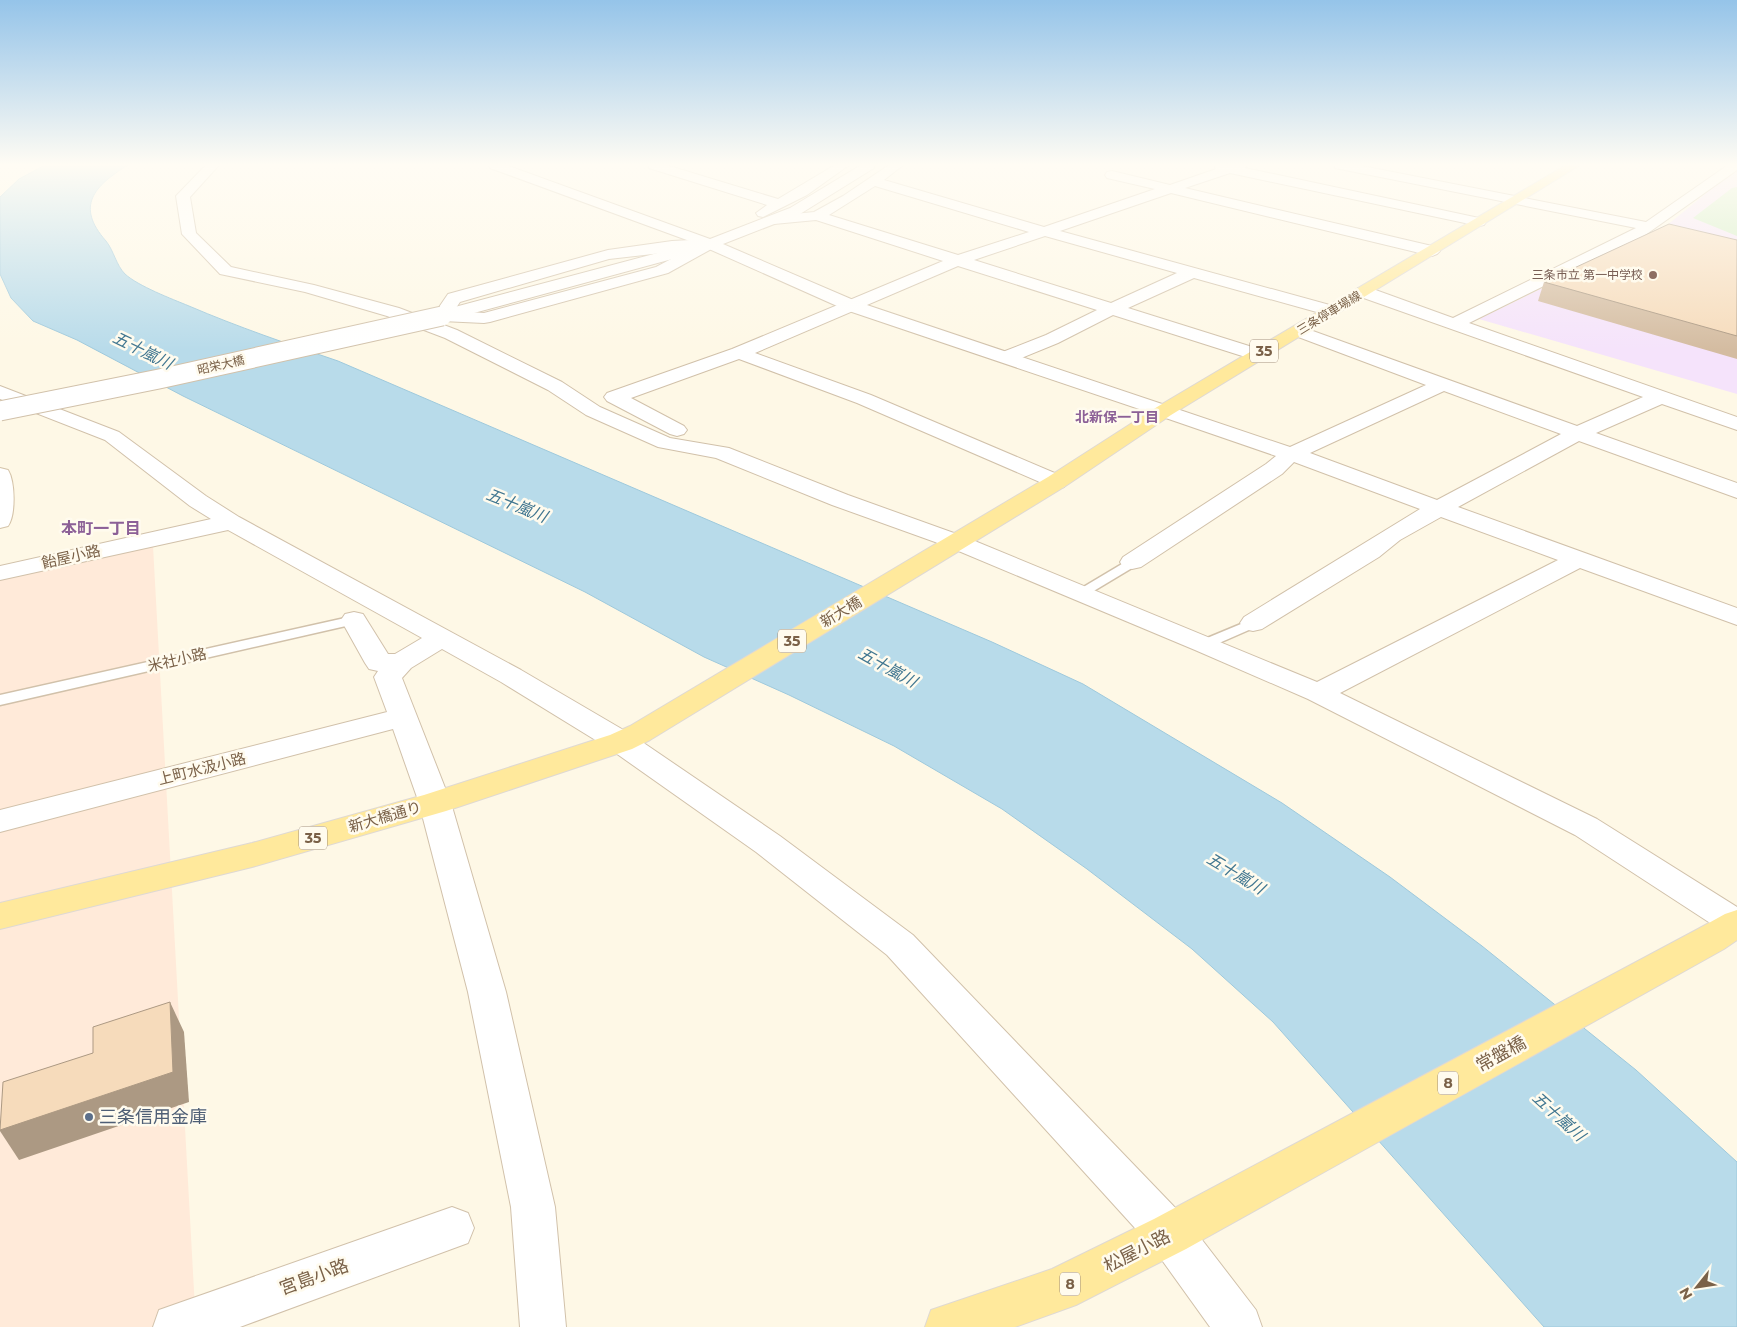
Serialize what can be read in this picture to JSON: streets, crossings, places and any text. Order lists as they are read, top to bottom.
{
  "streets": {
    "main road": [
      "三条停車場線",
      "35",
      "新大橋",
      "新大橋通り",
      "常盤橋",
      "8",
      "松屋小路"
    ],
    "street": [
      "昭栄大橋",
      "飴屋小路",
      "上町水汲小路",
      "宮島小路"
    ],
    "lane": ["米社小路"]
  },
  "crossings": [
    ["三条停車場線", "新大橋"],
    ["新大橋", "新大橋通り"],
    ["常盤橋", "松屋小路"]
  ],
  "districts": ["北新保一丁目", "本町一丁目"],
  "water": ["五十嵐川"],
  "places": ["三条市立 第一中学校", "三条信用金庫"],
  "north": "bottom left"
}
